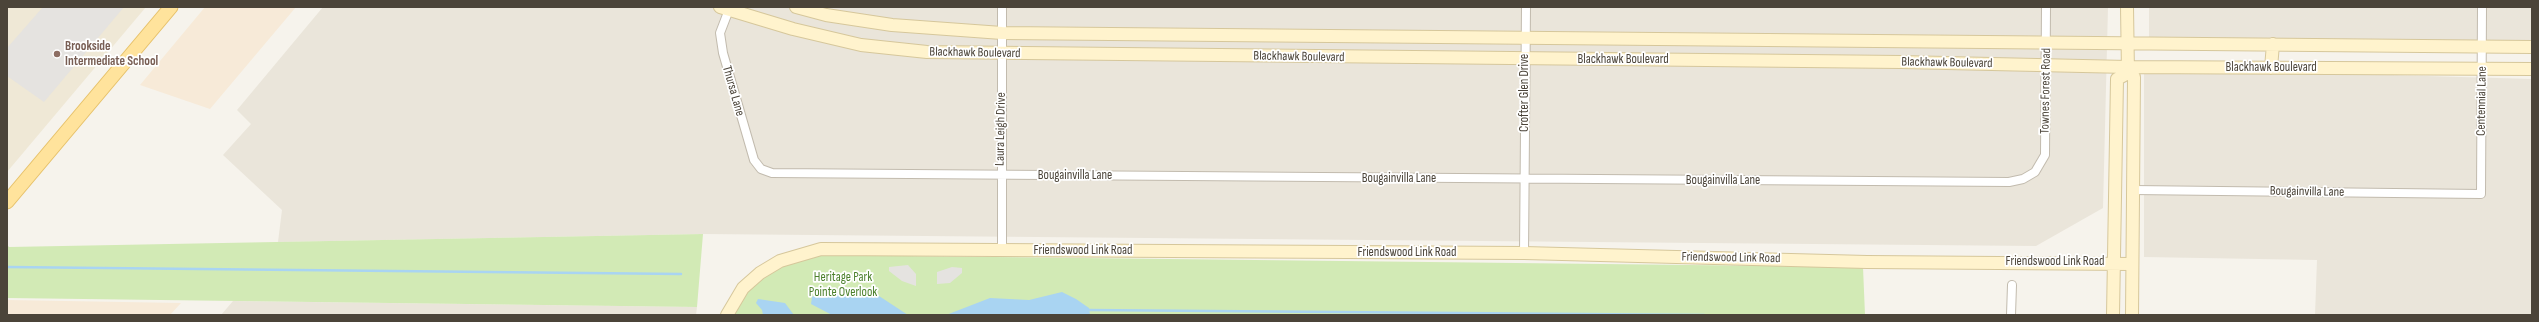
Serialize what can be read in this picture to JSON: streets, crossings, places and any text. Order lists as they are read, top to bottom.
{
  "streets": {
    "main road": ["Blackhawk Boulevard", "Friendswood Link Road"],
    "street": [
      "Thursa Lane",
      "Townes Forest Road",
      "Crofter Glen Drive",
      "Centennial Lane",
      "Laura Leigh Drive",
      "Bougainvilla Lane"
    ]
  },
  "crossings": [
    ["Blackhawk Boulevard", "Thursa Lane"],
    ["Blackhawk Boulevard", "Townes Forest Road"],
    ["Blackhawk Boulevard", "Crofter Glen Drive"],
    ["Blackhawk Boulevard", "Centennial Lane"],
    ["Blackhawk Boulevard", "Laura Leigh Drive"],
    ["Blackhawk Boulevard", "Friendswood Link Road"],
    ["Thursa Lane", "Bougainvilla Lane"],
    ["Townes Forest Road", "Bougainvilla Lane"],
    ["Crofter Glen Drive", "Bougainvilla Lane"],
    ["Crofter Glen Drive", "Friendswood Link Road"],
    ["Centennial Lane", "Bougainvilla Lane"],
    ["Laura Leigh Drive", "Bougainvilla Lane"],
    ["Laura Leigh Drive", "Friendswood Link Road"]
  ],
  "parks": ["Heritage Park Pointe Overlook"],
  "places": ["Brookside Intermediate School"]
}
